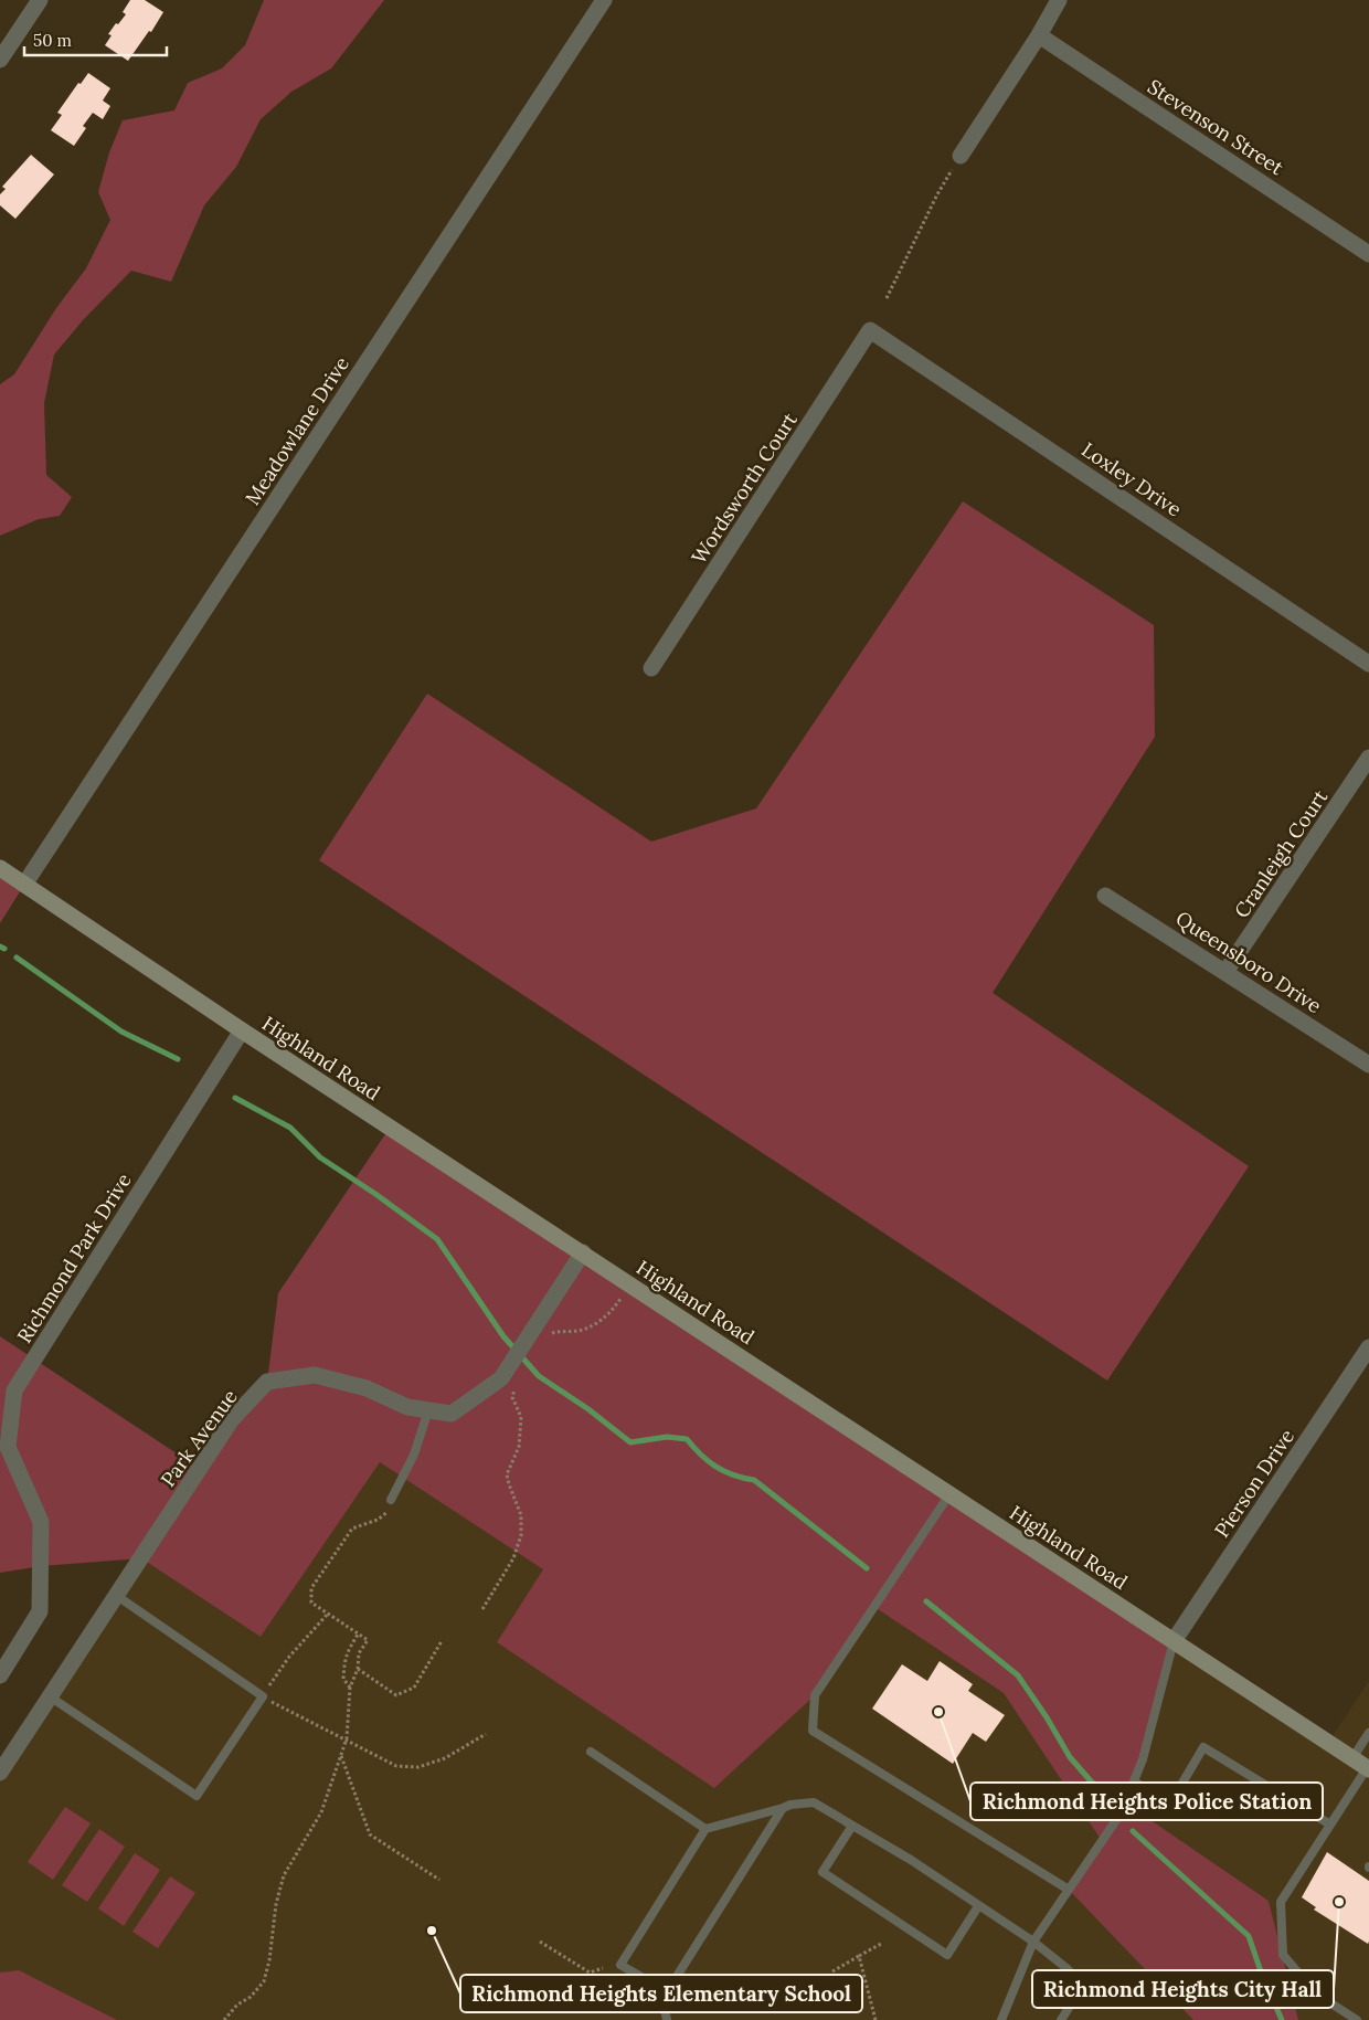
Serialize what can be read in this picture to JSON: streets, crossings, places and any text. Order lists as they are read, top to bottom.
{
  "streets": {
    "street": [
      "Stevenson Street",
      "Meadowlane Drive",
      "Loxley Drive",
      "Wordsworth Court",
      "Cranleigh Court",
      "Queensboro Drive",
      "Highland Road",
      "Richmond Park Drive",
      "Park Avenue",
      "Pierson Drive"
    ]
  },
  "crossings": [
    ["Meadowlane Drive", "Highland Road"],
    ["Loxley Drive", "Wordsworth Court"],
    ["Cranleigh Court", "Queensboro Drive"],
    ["Highland Road", "Richmond Park Drive"],
    ["Highland Road", "Park Avenue"],
    ["Highland Road", "Pierson Drive"]
  ],
  "places": ["Richmond Heights Police Station", "Richmond Heights City Hall", "Richmond Heights Elementary School"],
  "scale_bar": "50 m"
}
